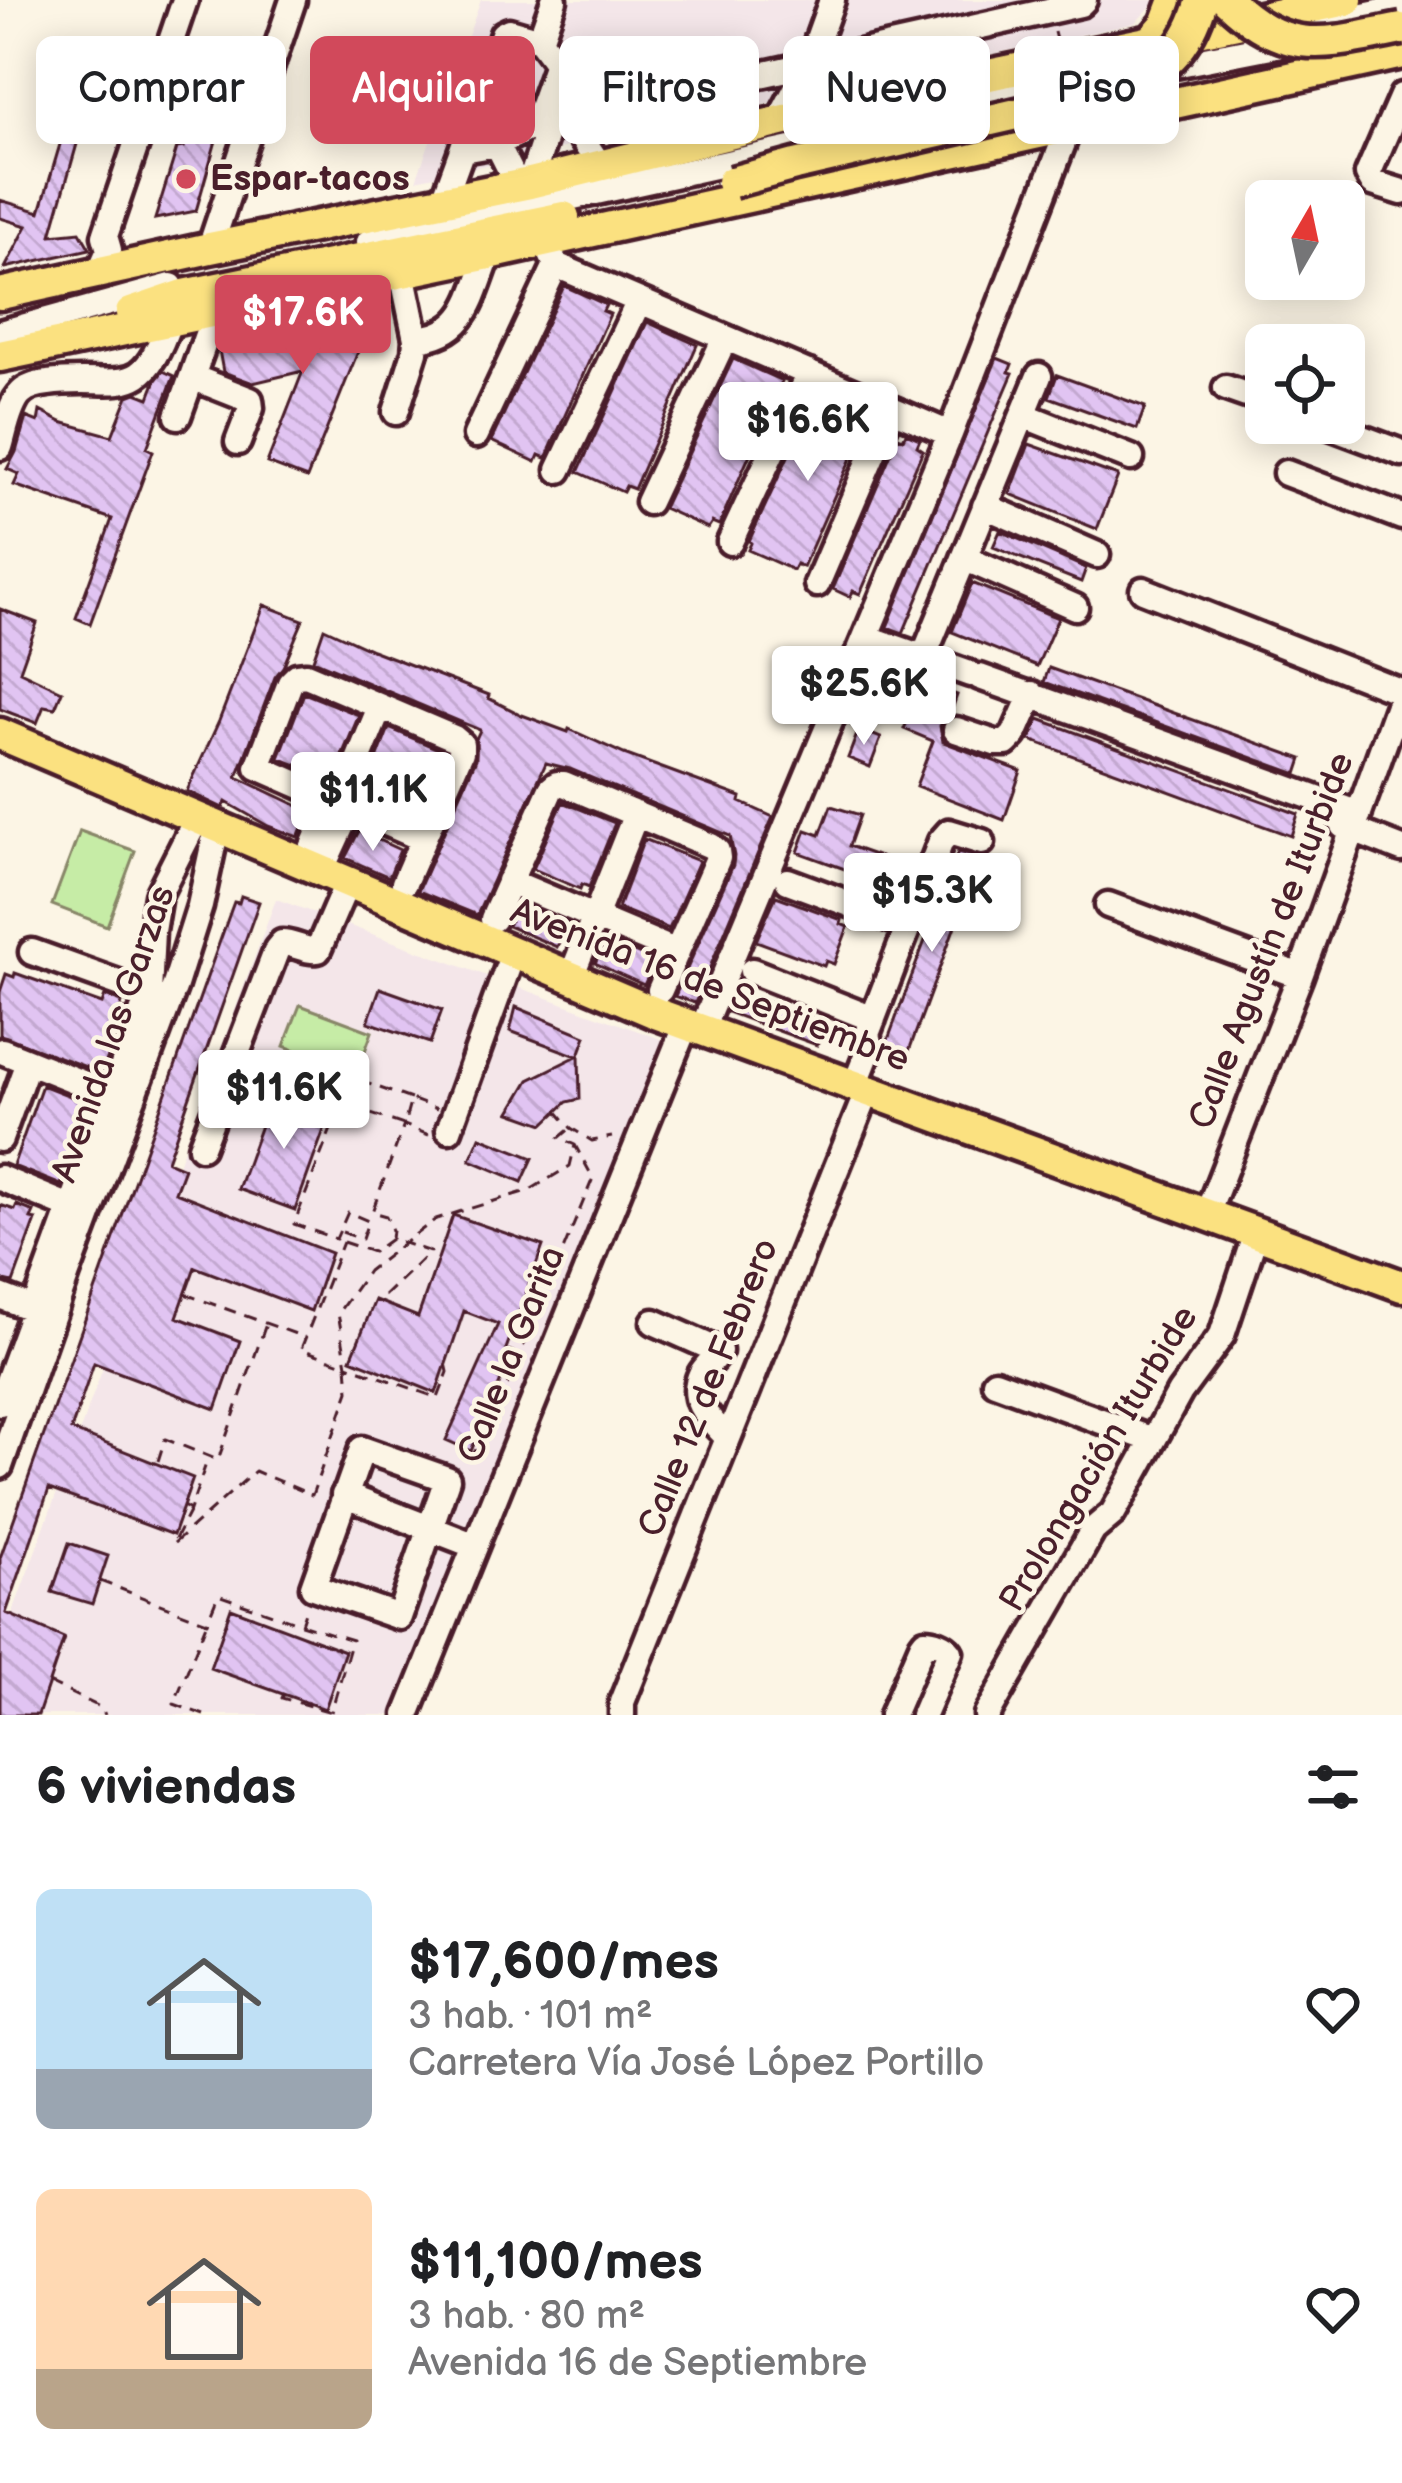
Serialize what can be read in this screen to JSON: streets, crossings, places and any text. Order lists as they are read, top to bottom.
{
  "streets": {
    "main road": ["Avenida 16 de Septiembre"],
    "street": [
      "Calle Agustín de Iturbide",
      "Avenida las Garzas",
      "Calle la Garita",
      "Calle 12 de Febrero",
      "Prolongación Iturbide"
    ]
  },
  "crossings": [
    ["Calle Agustín de Iturbide", "Avenida 16 de Septiembre"],
    ["Avenida 16 de Septiembre", "Avenida las Garzas"],
    ["Avenida 16 de Septiembre", "Calle la Garita"],
    ["Avenida 16 de Septiembre", "Calle 12 de Febrero"],
    ["Avenida 16 de Septiembre", "Prolongación Iturbide"]
  ],
  "places": ["Espar-tacos"],
  "north": "top",
  "page": {
    "chip": [
      "Comprar",
      "Alquilar",
      "Filtros",
      "Nuevo",
      "Piso"
    ],
    "price": [
      "$17.6K",
      "$16.6K",
      "$25.6K",
      "$11.1K",
      "$15.3K",
      "$11.6K"
    ],
    "heading": "6 viviendas",
    "list": [
      {
        "name": "$17,600/mes",
        "note": "3 hab. · 101 m² · Carretera Vía José López Portillo"
      },
      {
        "name": "$11,100/mes",
        "note": "3 hab. · 80 m² · Avenida 16 de Septiembre"
      }
    ]
  }
}
